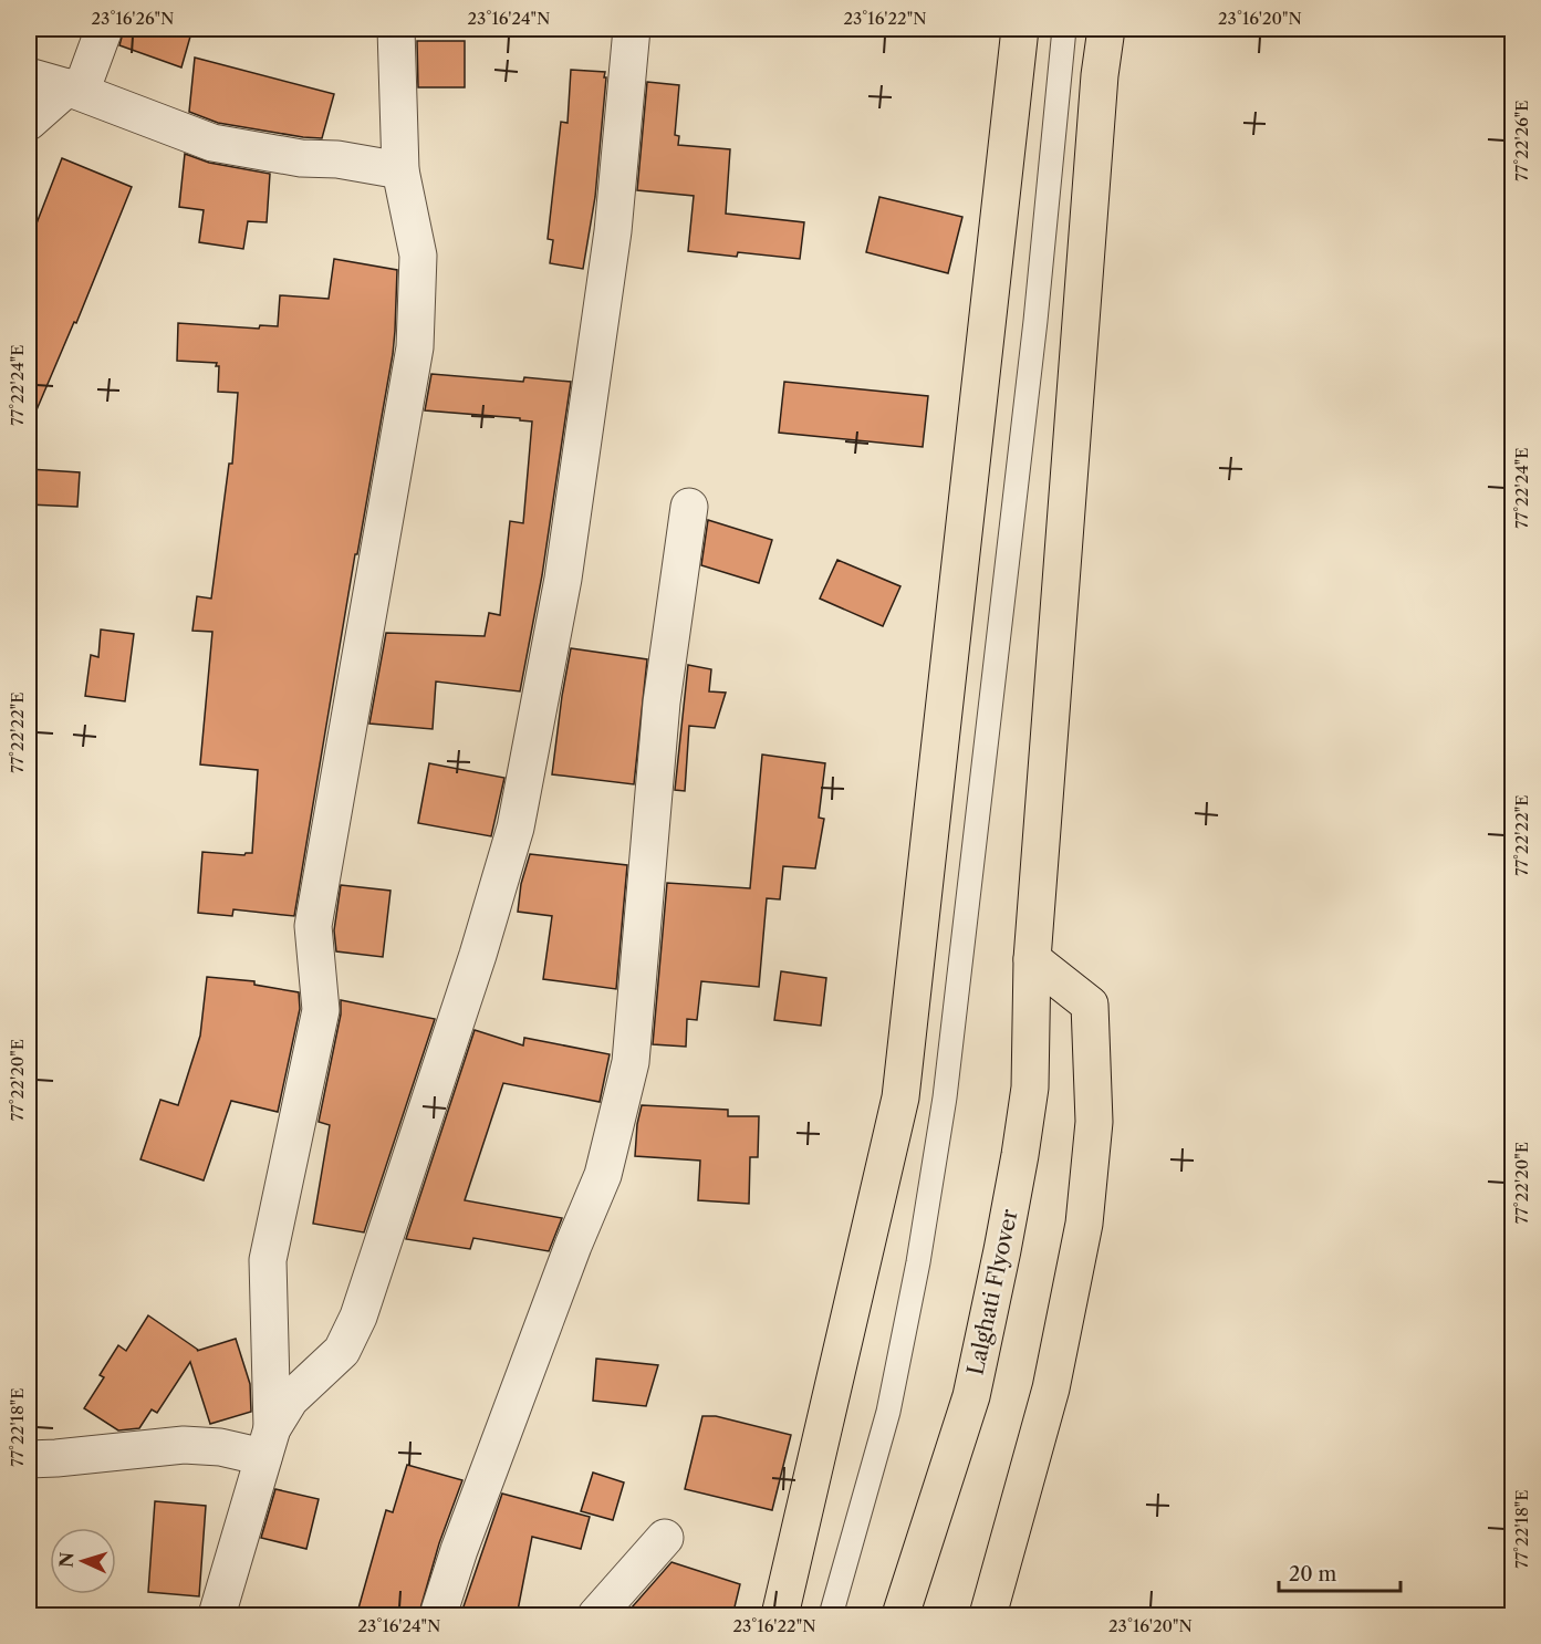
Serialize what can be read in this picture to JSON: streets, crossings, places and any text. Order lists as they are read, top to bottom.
{
  "streets": {
    "main road": ["Lalghati Flyover"]
  },
  "scale_bar": "20 m",
  "north": "left",
  "coordinates": [
    "23°16'26\"N",
    "23°16'24\"N",
    "23°16'22\"N",
    "23°16'20\"N",
    "77°22'26\"E",
    "77°22'24\"E",
    "77°22'22\"E",
    "77°22'20\"E",
    "77°22'18\"E"
  ]
}
